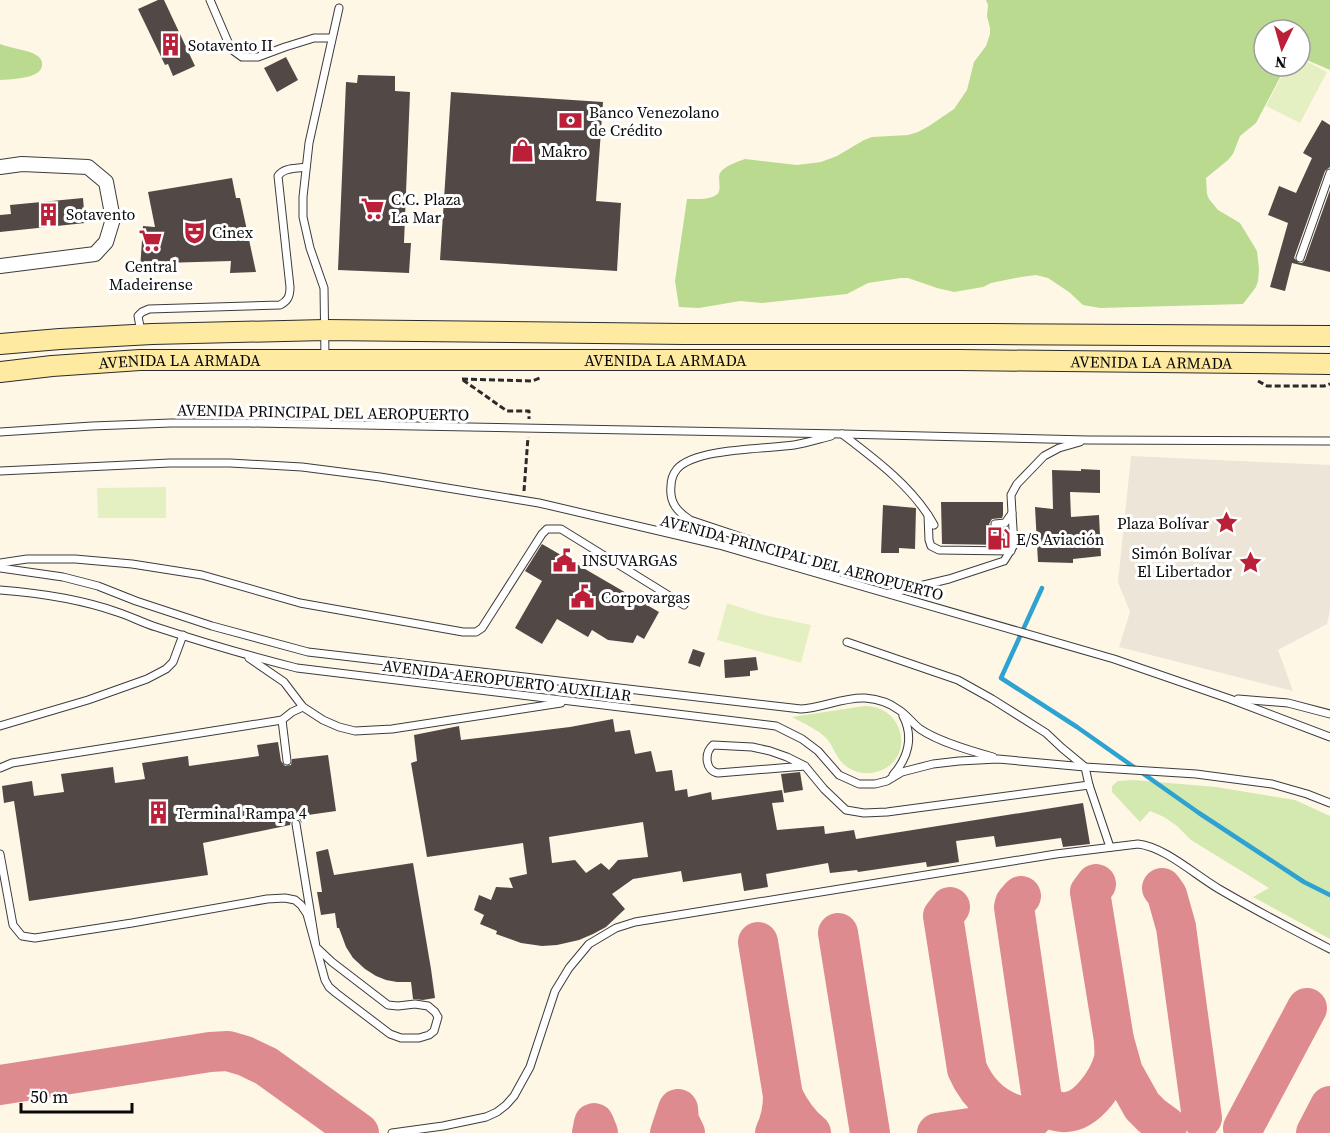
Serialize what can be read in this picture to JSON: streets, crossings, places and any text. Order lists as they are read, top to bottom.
{
  "streets": {
    "main road": ["AVENIDA LA ARMADA"],
    "lane": ["AVENIDA PRINCIPAL DEL AEROPUERTO", "AVENIDA AEROPUERTO AUXILIAR"]
  },
  "places": {
    "building": ["Sotavento II", "Sotavento", "Terminal Rampa 4"],
    "bank": ["Banco Venezolano de Crédito"],
    "shop": ["Makro"],
    "supermarket": ["C.C. Plaza La Mar", "Central Madeirense"],
    "theatre": ["Cinex"],
    "place": ["Plaza Bolívar", "Simón Bolívar El Libertador"],
    "fuel station": ["E/S Aviación"],
    "public building": ["INSUVARGAS", "Corpovargas"]
  },
  "scale_bar": "50 m",
  "north": "bottom"
}
